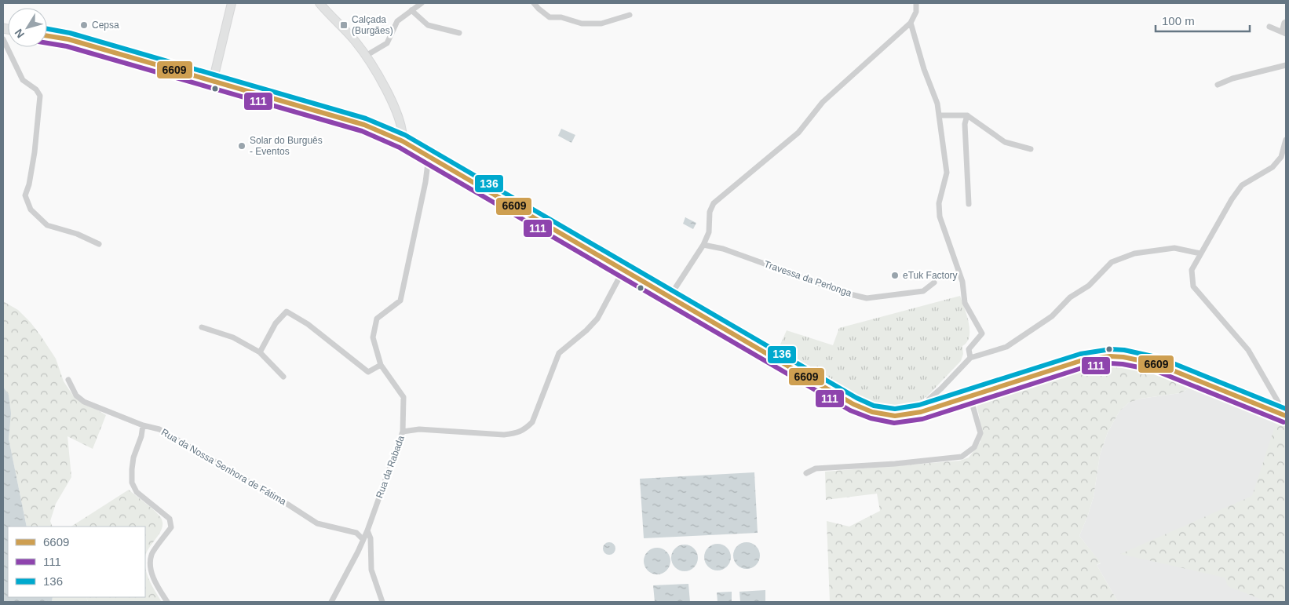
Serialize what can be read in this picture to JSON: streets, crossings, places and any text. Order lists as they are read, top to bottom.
{
  "streets": {
    "street": ["Travessa da Perlonga", "Rua da Nossa Senhora de Fátima", "Rua da Rabada"]
  },
  "crossings": [
    ["Rua da Nossa Senhora de Fátima", "Rua da Rabada"]
  ],
  "places": {
    "other": ["Cepsa", "Solar do Burguês - Eventos", "eTuk Factory"],
    "transit": ["Calçada (Burgães)"]
  },
  "lines": ["transit line 136", "transit line 6609", "transit line 111"],
  "legend": ["6609", "111", "136"],
  "scale_bar": "100 m",
  "north": "bottom left"
}
